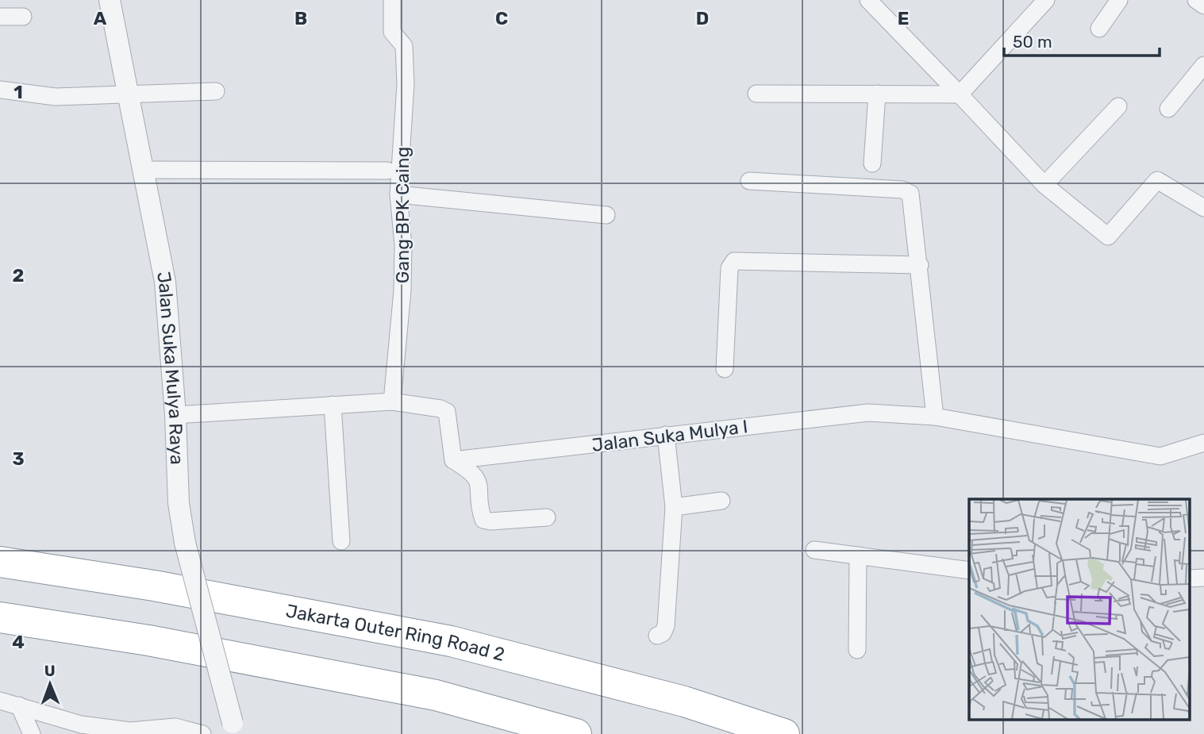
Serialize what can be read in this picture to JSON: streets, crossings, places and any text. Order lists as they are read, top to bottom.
{
  "streets": {
    "highway": ["Jakarta Outer Ring Road 2"],
    "street": ["Gang BPK Caing", "Jalan Suka Mulya Raya", "Jalan Suka Mulya I"]
  },
  "scale_bar": "50 m",
  "north": "top",
  "grid": {
    "columns": [
      "A",
      "B",
      "C",
      "D",
      "E"
    ],
    "rows": [
      "1",
      "2",
      "3",
      "4"
    ]
  }
}
